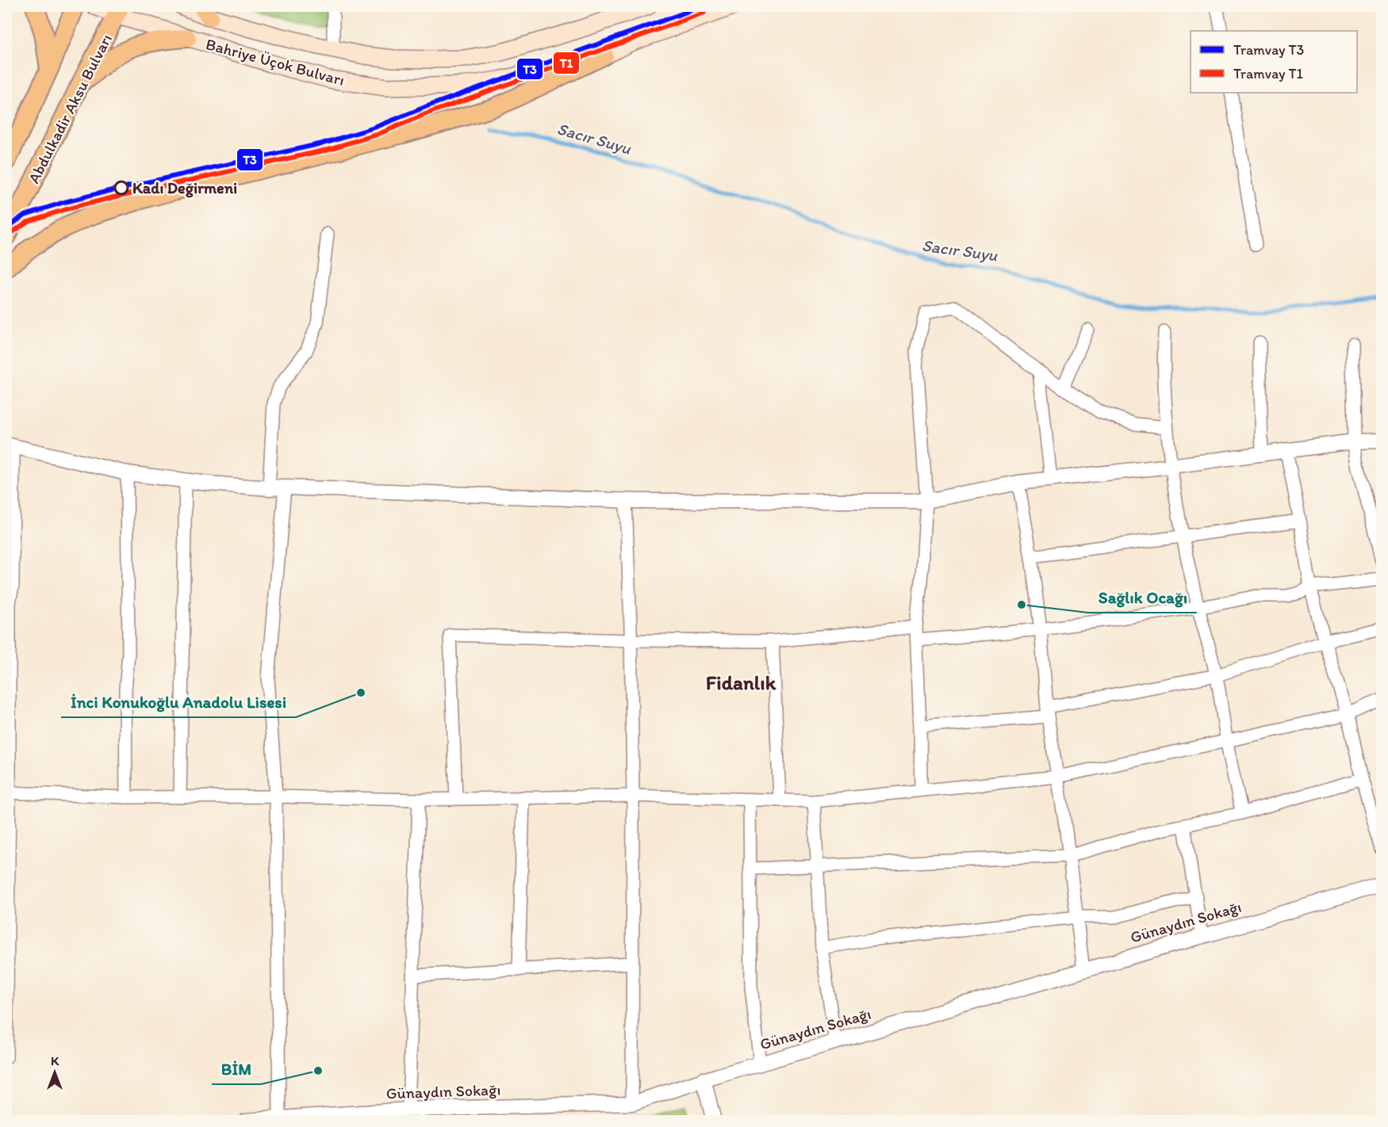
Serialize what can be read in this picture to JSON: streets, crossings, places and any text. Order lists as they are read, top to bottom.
{
  "streets": {
    "main road": ["Bahriye Üçok Bulvarı", "Abdulkadir Aksu Bulvarı"],
    "street": ["Günaydın Sokağı"]
  },
  "crossings": [
    ["Bahriye Üçok Bulvarı", "Abdulkadir Aksu Bulvarı"]
  ],
  "districts": ["Fidanlık"],
  "water": ["Sacır Suyu"],
  "places": [
    "Kadı Değirmeni",
    "Sağlık Ocağı",
    "İnci Konukoğlu Anadolu Lisesi",
    "BİM"
  ],
  "lines": ["tram line T3", "tram line T1"],
  "legend": ["Tramvay T3", "Tramvay T1"],
  "north": "top"
}
